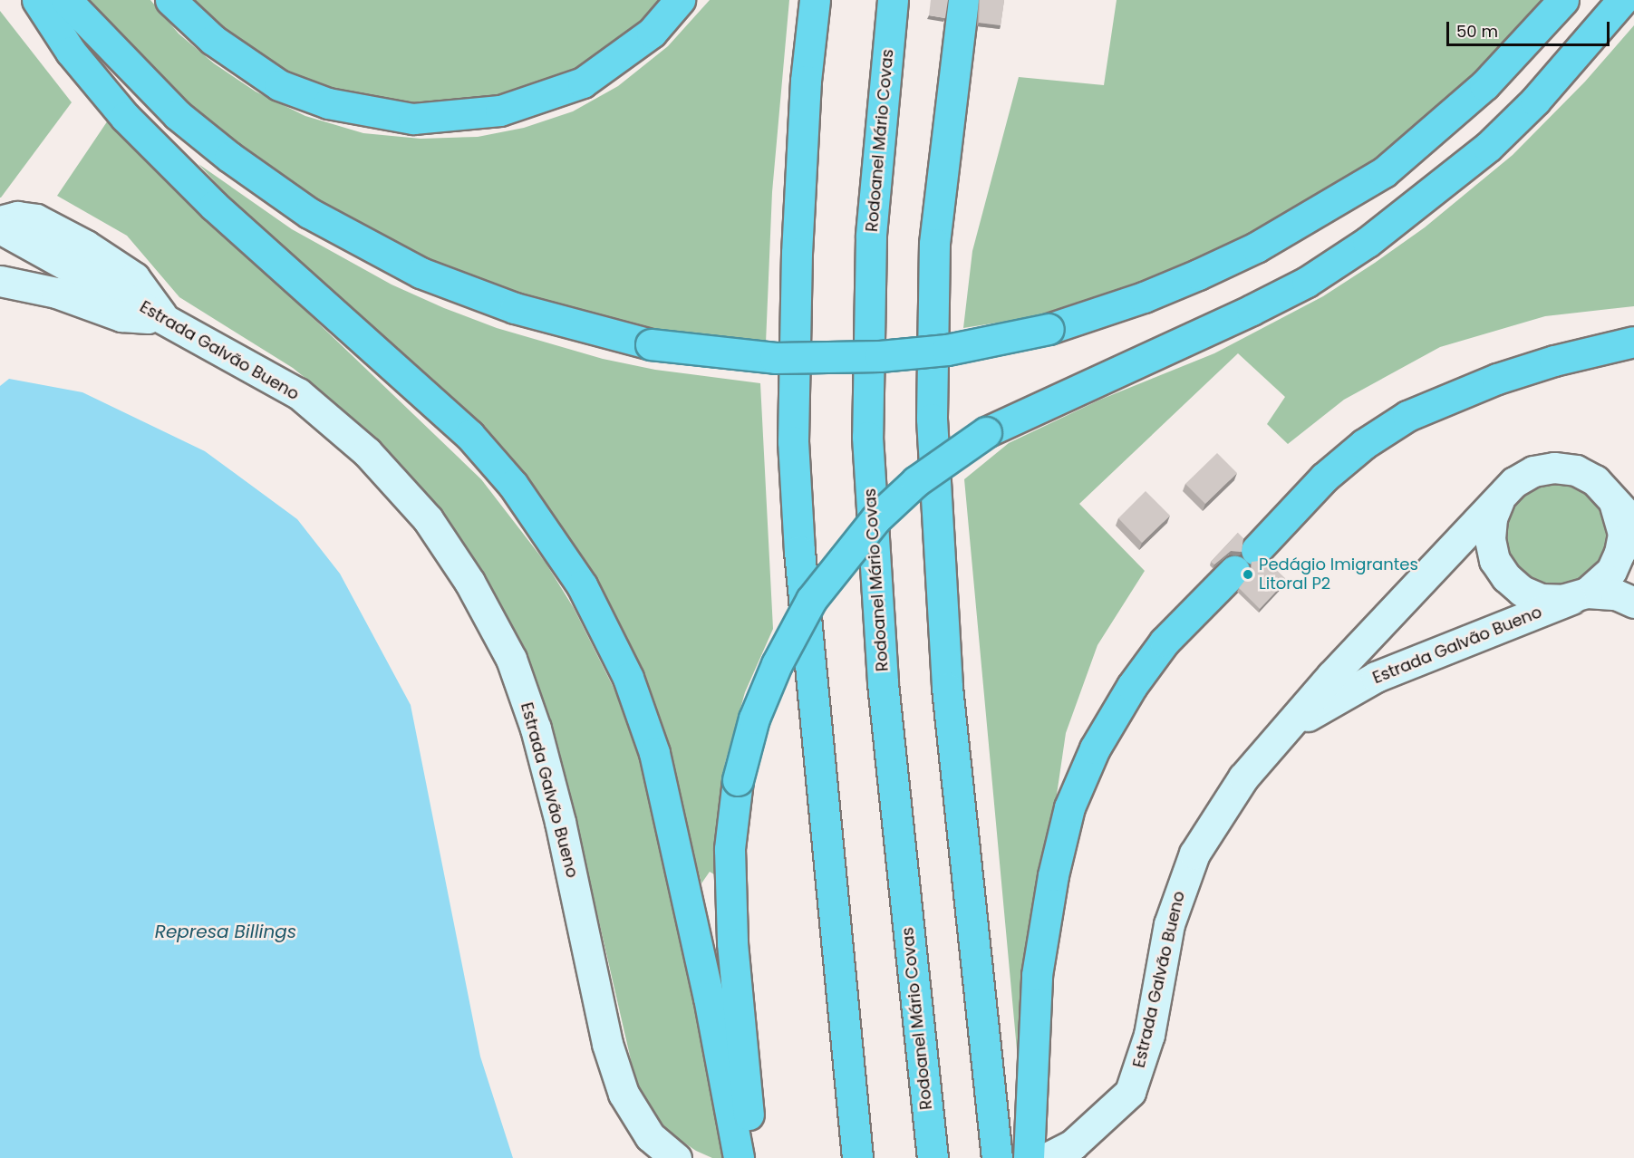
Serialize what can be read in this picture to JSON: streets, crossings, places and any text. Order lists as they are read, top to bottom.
{
  "streets": {
    "highway": ["Rodoanel Mário Covas"],
    "main road": ["Estrada Galvão Bueno"]
  },
  "water": ["Represa Billings"],
  "places": ["Pedágio Imigrantes Litoral P2"],
  "scale_bar": "50 m"
}
